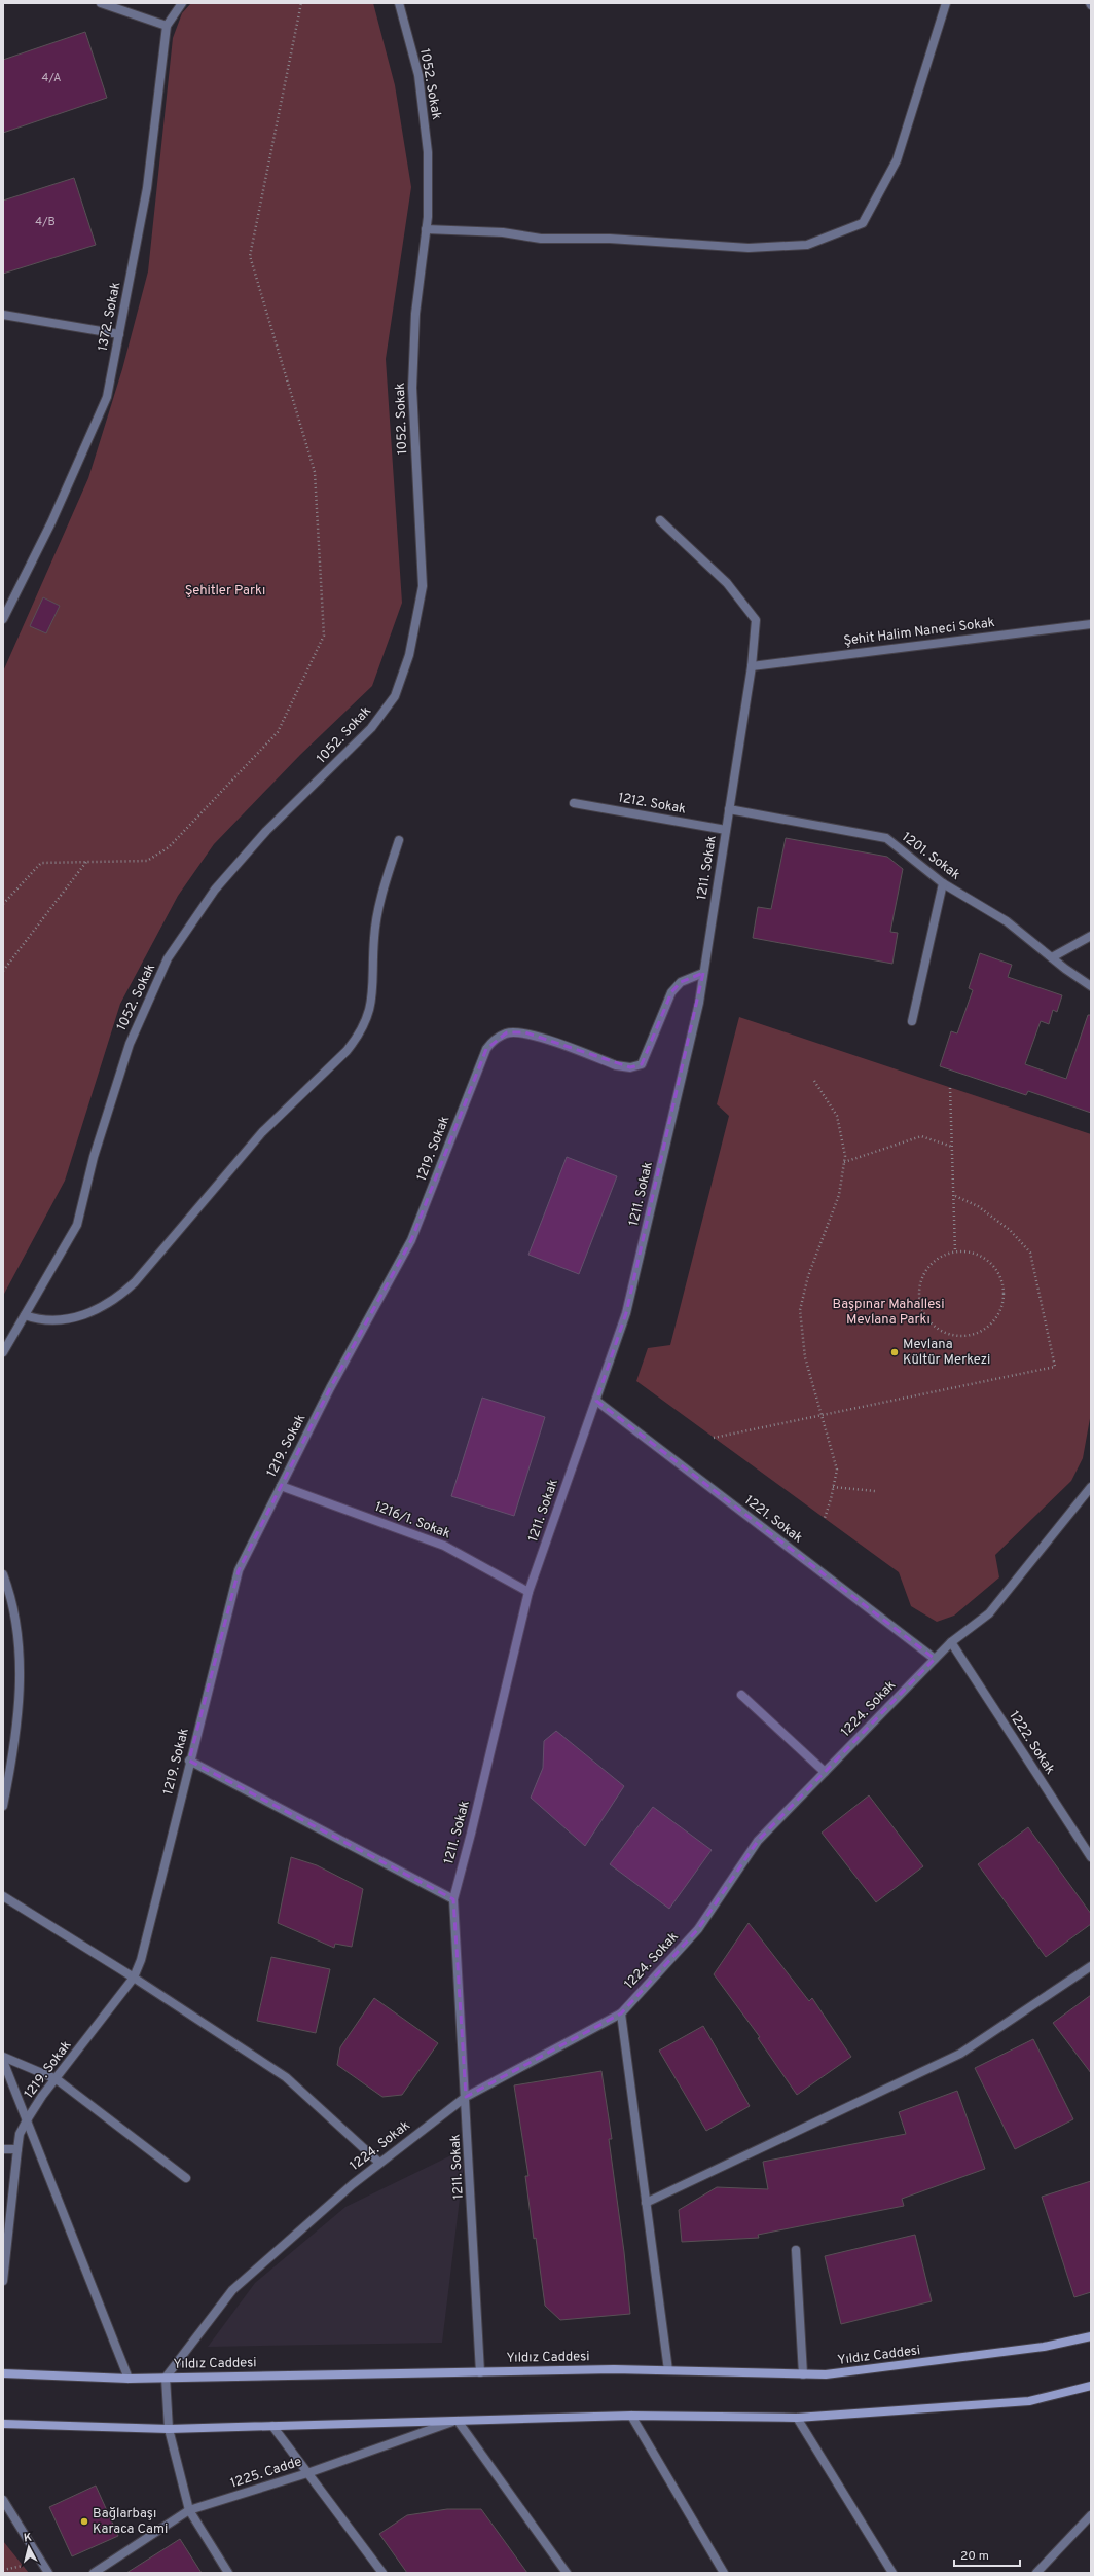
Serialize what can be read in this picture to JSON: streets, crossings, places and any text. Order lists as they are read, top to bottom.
{
  "streets": {
    "main road": ["Yıldız Caddesi"],
    "street": [
      "1052. Sokak",
      "1372. Sokak",
      "Şehit Halim Naneci Sokak",
      "1212. Sokak",
      "1201. Sokak",
      "1211. Sokak",
      "1219. Sokak",
      "1221. Sokak",
      "1216/1. Sokak",
      "1224. Sokak",
      "1222. Sokak",
      "1225. Cadde"
    ]
  },
  "crossings": [
    ["Şehit Halim Naneci Sokak", "1211. Sokak"],
    ["1212. Sokak", "1211. Sokak"],
    ["1201. Sokak", "1211. Sokak"],
    ["1211. Sokak", "1219. Sokak"],
    ["1211. Sokak", "1221. Sokak"],
    ["1211. Sokak", "1216/1. Sokak"],
    ["1211. Sokak", "1224. Sokak"],
    ["1211. Sokak", "Yıldız Caddesi"],
    ["1219. Sokak", "1216/1. Sokak"],
    ["1221. Sokak", "1224. Sokak"],
    ["1224. Sokak", "1222. Sokak"],
    ["1224. Sokak", "Yıldız Caddesi"]
  ],
  "parks": ["Şehitler Parkı", "Başpınar Mahallesi Mevlana Parkı"],
  "places": ["Mevlana Kültür Merkezi", "Bağlarbaşı Karaca Cami"],
  "house_numbers": ["4/A", "4/B"],
  "scale_bar": "20 m",
  "north": "top"
}
